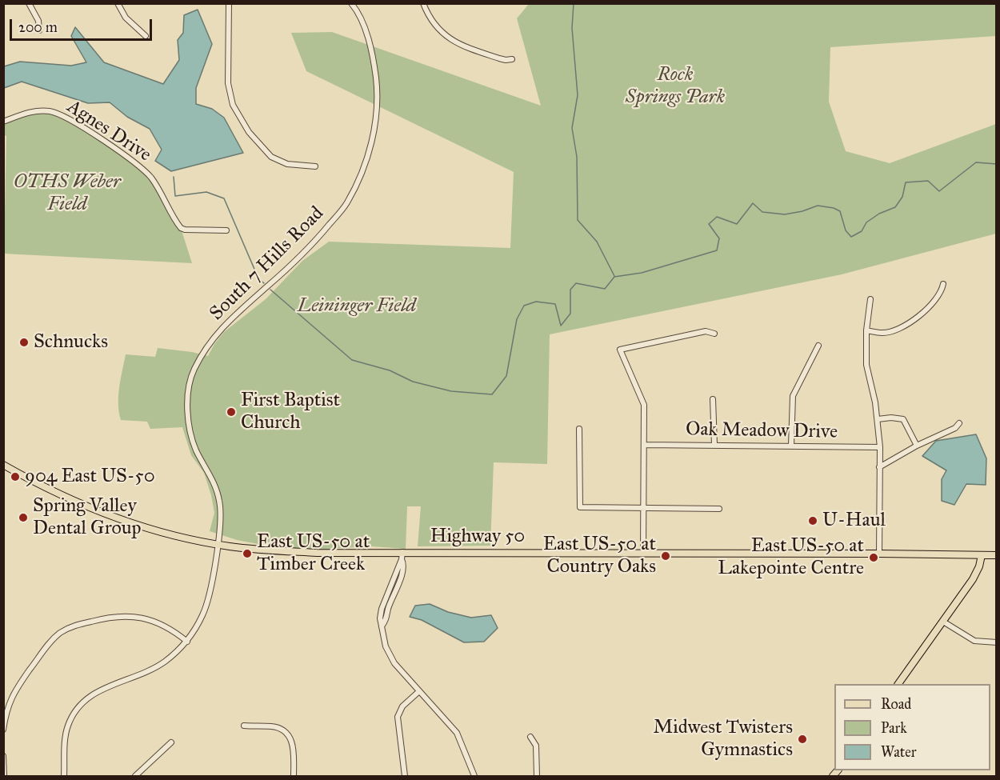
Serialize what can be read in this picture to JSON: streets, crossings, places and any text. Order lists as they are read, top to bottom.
{
  "streets": {
    "main road": ["Highway 50"],
    "street": ["Agnes Drive", "South 7 Hills Road", "Oak Meadow Drive"]
  },
  "crossings": [
    ["South 7 Hills Road", "Highway 50"]
  ],
  "parks": ["Rock Springs Park", "OTHS Weber Field", "Leininger Field"],
  "places": [
    "Schnucks",
    "First Baptist Church",
    "904 East US-50",
    "Spring Valley Dental Group",
    "U-Haul",
    "East US-50 at Timber Creek",
    "East US-50 at Country Oaks",
    "East US-50 at Lakepointe Centre",
    "Midwest Twisters Gymnastics"
  ],
  "legend": ["Road", "Park", "Water"],
  "scale_bar": "200 m"
}
